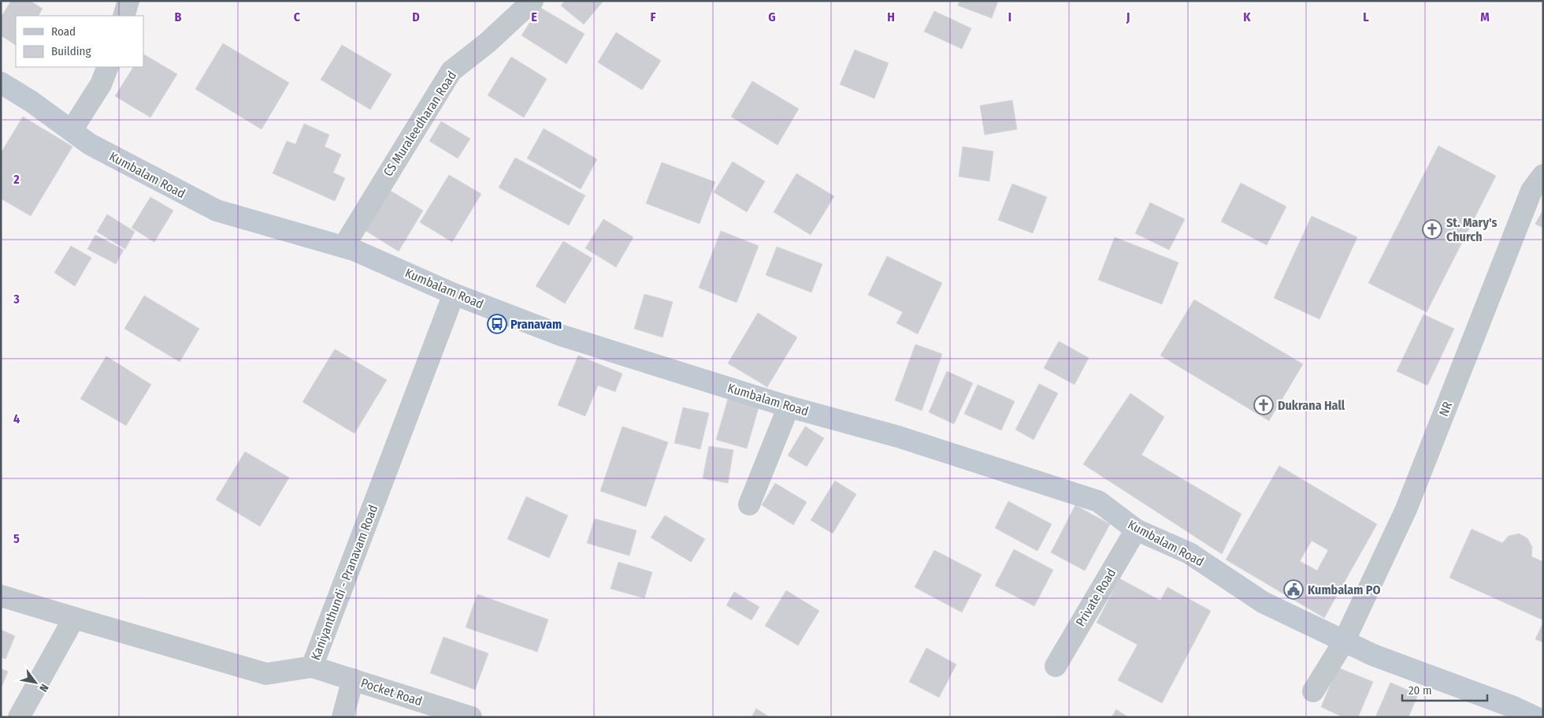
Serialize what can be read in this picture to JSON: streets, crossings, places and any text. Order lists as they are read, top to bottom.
{
  "streets": {
    "main road": ["Kumbalam Road"],
    "street": [
      "CS Muraleedharan Road",
      "NR",
      "Kaniyanthundi - Pranavam Road",
      "Private Road",
      "Pocket Road"
    ]
  },
  "crossings": [
    ["CS Muraleedharan Road", "Kumbalam Road"],
    ["Kumbalam Road", "NR"],
    ["Kumbalam Road", "Kaniyanthundi - Pranavam Road"],
    ["Kumbalam Road", "Private Road"],
    ["Kaniyanthundi - Pranavam Road", "Pocket Road"]
  ],
  "places": {
    "church": ["St. Mary's Church", "Dukrana Hall"],
    "bus stop": ["Pranavam"],
    "public building": ["Kumbalam PO"]
  },
  "legend": ["Road", "Building"],
  "scale_bar": "20 m",
  "north": "bottom right",
  "grid": {
    "columns": [
      "B",
      "C",
      "D",
      "E",
      "F",
      "G",
      "H",
      "I",
      "J",
      "K",
      "L",
      "M"
    ],
    "rows": [
      "2",
      "3",
      "4",
      "5"
    ]
  }
}
